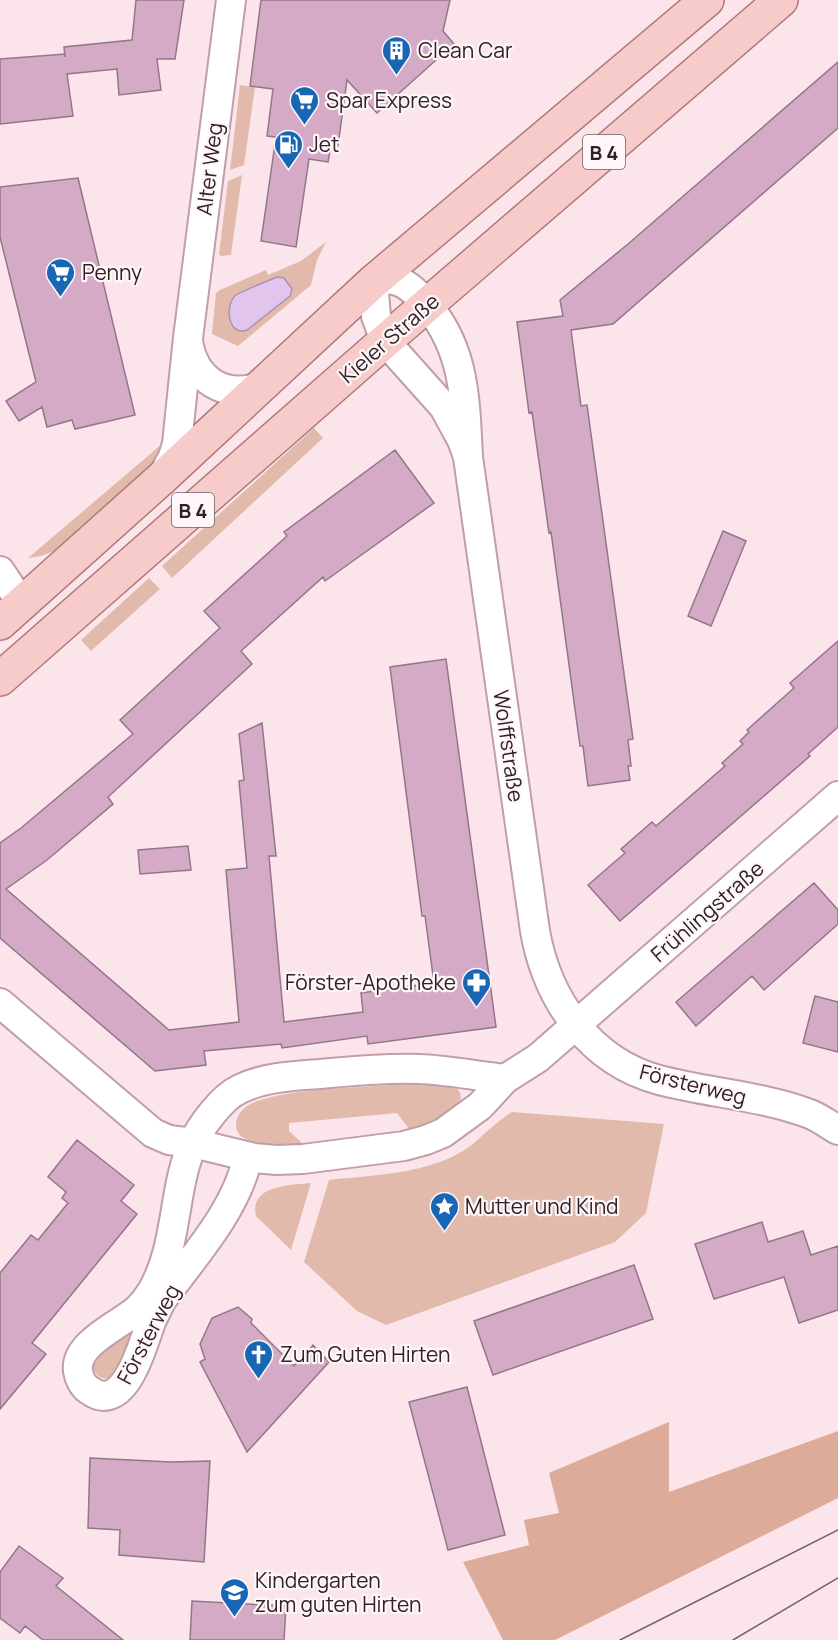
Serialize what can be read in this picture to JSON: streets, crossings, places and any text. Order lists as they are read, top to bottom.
{
  "streets": {
    "main road": ["B 4", "Kieler Straße"],
    "street": [
      "Alter Weg",
      "Wolffstraße",
      "Frühlingstraße",
      "Försterweg"
    ]
  },
  "crossings": [
    ["B 4", "Alter Weg"],
    ["B 4", "Wolffstraße"],
    ["Kieler Straße", "Wolffstraße"],
    ["Wolffstraße", "Frühlingstraße"],
    ["Wolffstraße", "Försterweg"],
    ["Frühlingstraße", "Försterweg"]
  ],
  "places": {
    "building": ["Clean Car"],
    "supermarket": ["Spar Express", "Penny"],
    "fuel station": ["Jet"],
    "pharmacy": ["Förster-Apotheke"],
    "place": ["Mutter und Kind"],
    "church": ["Zum Guten Hirten"],
    "school or university": ["Kindergarten zum guten Hirten"]
  }
}
